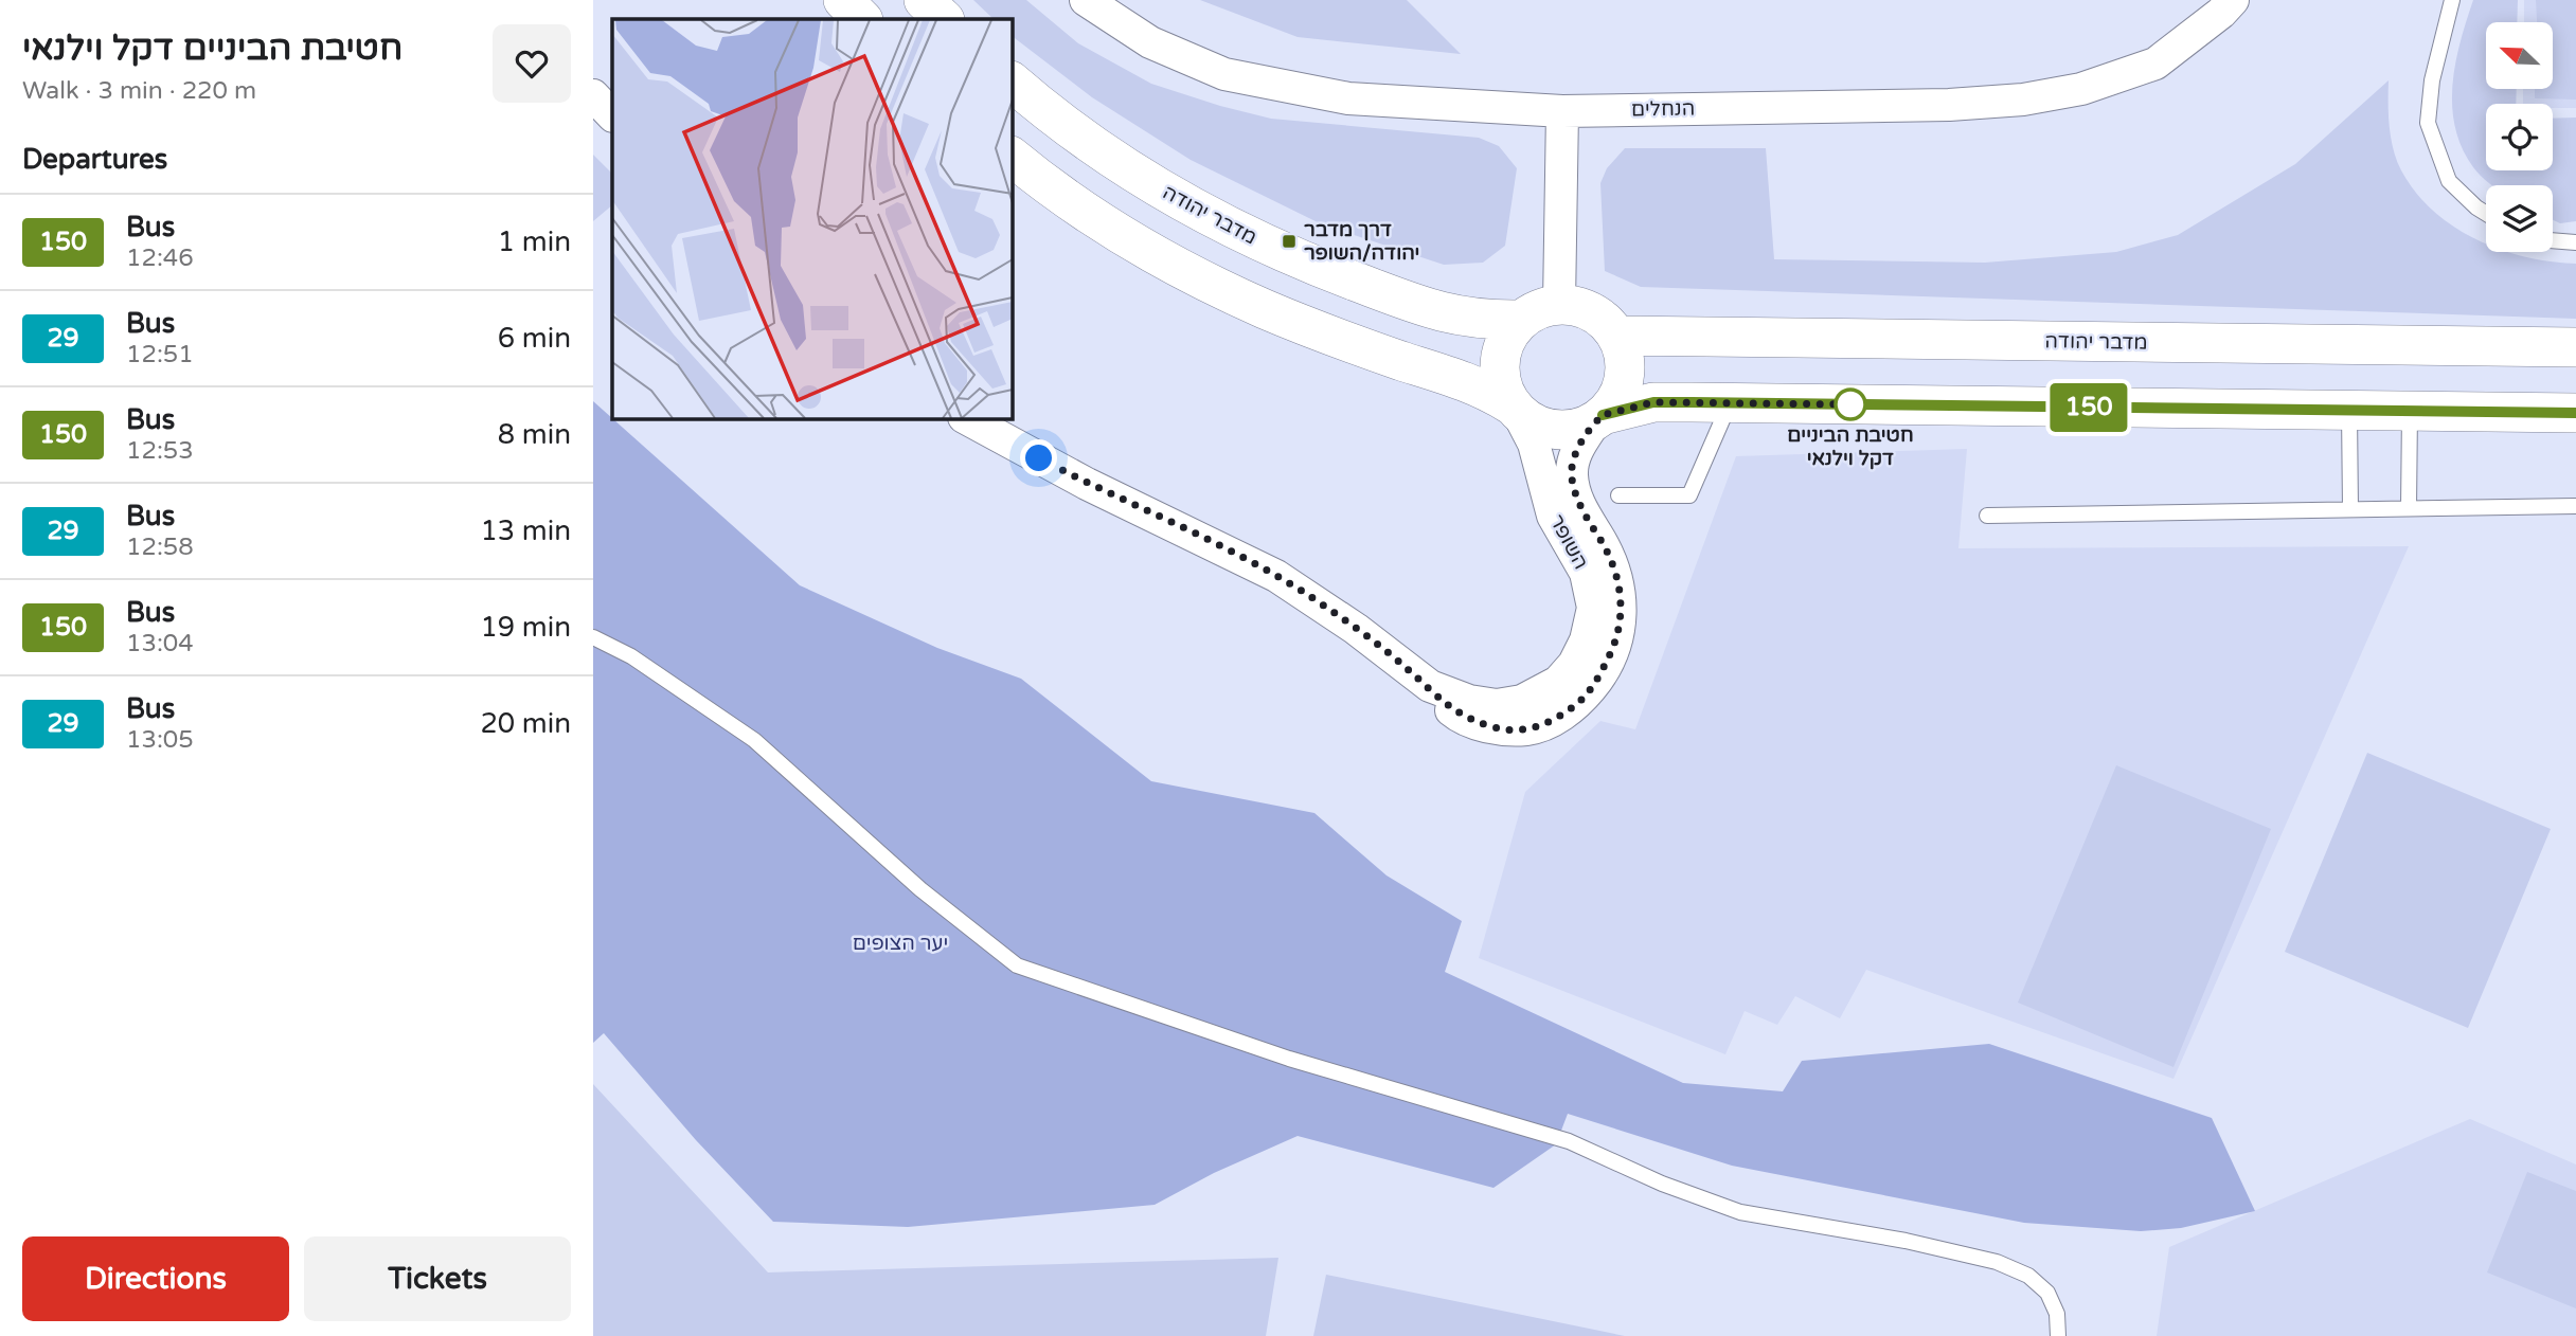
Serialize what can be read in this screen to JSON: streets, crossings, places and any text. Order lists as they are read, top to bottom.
{
  "streets": {
    "street": ["הנחלים", "מדבר יהודה", "השופר"]
  },
  "crossings": [
    ["מדבר יהודה", "השופר"]
  ],
  "parks": ["יער הצופים"],
  "places": {
    "transit": ["דרך מדבר יהודה/השופר"],
    "other": ["חטיבת הביניים דקל וילנאי"]
  },
  "lines": ["bus line 150"],
  "north": "top left",
  "page": {
    "heading": [
      ["חטיבת הביניים דקל וילנאי", "Walk · 3 min · 220 m"],
      "Departures"
    ],
    "on_map": "150",
    "list": [
      {
        "mark": "150",
        "name": "Bus",
        "note": "12:46",
        "value": "1 min"
      },
      {
        "mark": "29",
        "name": "Bus",
        "note": "12:51",
        "value": "6 min"
      },
      {
        "mark": "150",
        "name": "Bus",
        "note": "12:53",
        "value": "8 min"
      },
      {
        "mark": "29",
        "name": "Bus",
        "note": "12:58",
        "value": "13 min"
      },
      {
        "mark": "150",
        "name": "Bus",
        "note": "13:04",
        "value": "19 min"
      },
      {
        "mark": "29",
        "name": "Bus",
        "note": "13:05",
        "value": "20 min"
      }
    ],
    "buttons": ["Directions", "Tickets"]
  }
}
